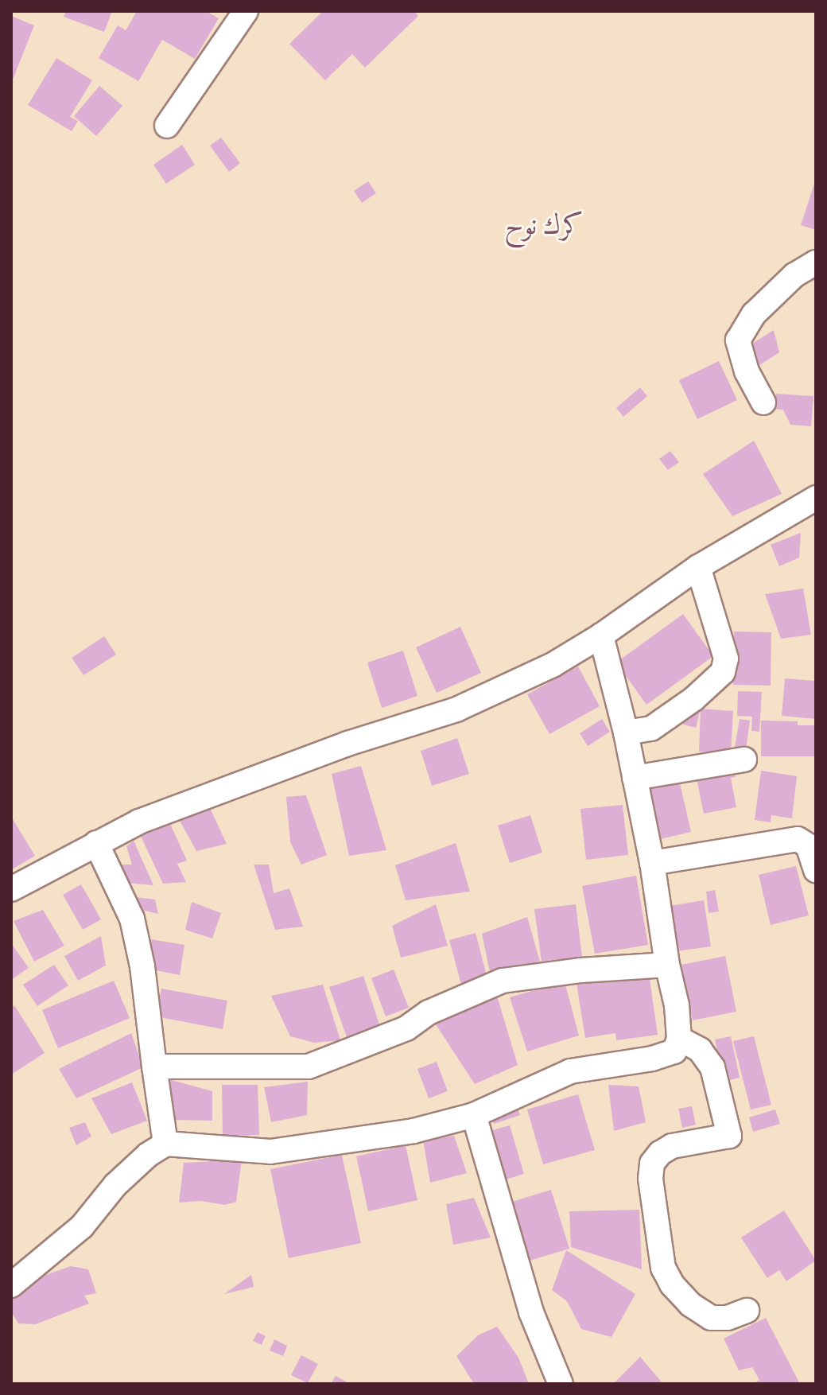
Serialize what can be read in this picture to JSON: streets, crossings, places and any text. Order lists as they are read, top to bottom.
{
  "districts": ["كرك نوح"]
}
